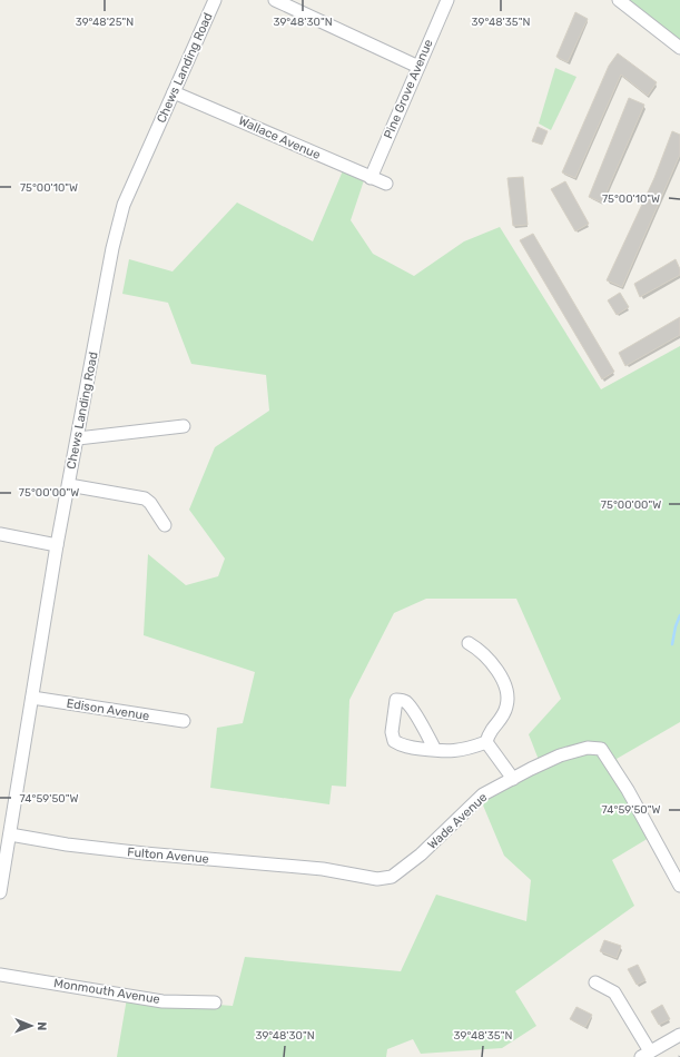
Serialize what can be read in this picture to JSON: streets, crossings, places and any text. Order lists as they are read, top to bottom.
{
  "streets": {
    "street": [
      "Chews Landing Road",
      "Pine Grove Avenue",
      "Wallace Avenue",
      "Edison Avenue",
      "Wade Avenue",
      "Fulton Avenue",
      "Monmouth Avenue"
    ]
  },
  "crossings": [
    ["Chews Landing Road", "Wallace Avenue"],
    ["Chews Landing Road", "Edison Avenue"],
    ["Chews Landing Road", "Fulton Avenue"],
    ["Pine Grove Avenue", "Wallace Avenue"],
    ["Wade Avenue", "Fulton Avenue"]
  ],
  "north": "right",
  "coordinates": [
    "39°48'25\"N",
    "39°48'30\"N",
    "39°48'35\"N",
    "75°00'10\"W",
    "75°00'00\"W",
    "74°59'50\"W"
  ]
}
